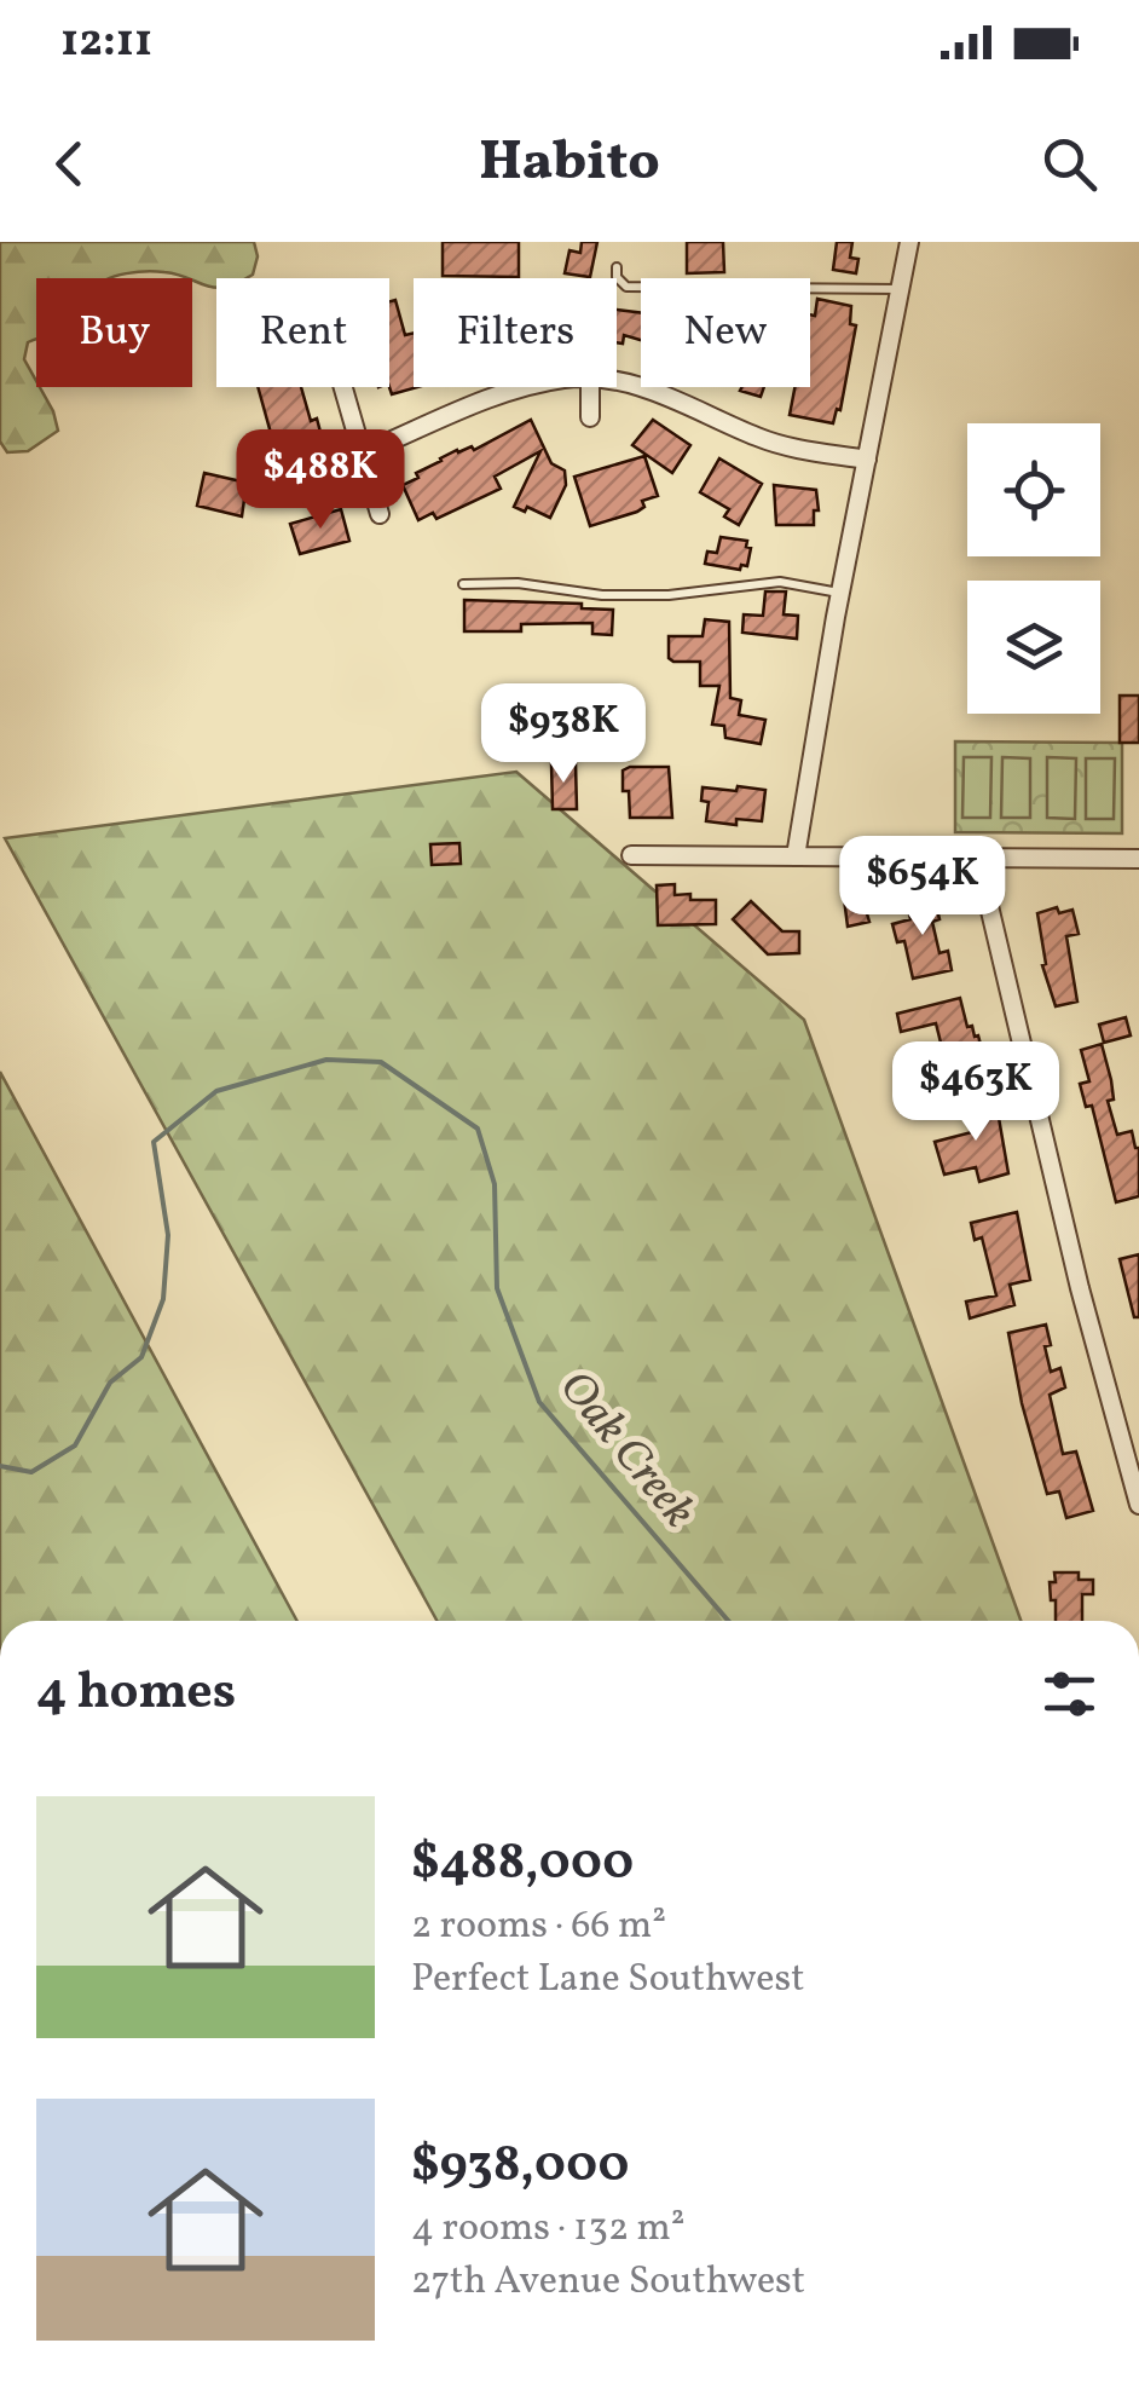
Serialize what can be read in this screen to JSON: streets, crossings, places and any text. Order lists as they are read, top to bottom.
{
  "water": ["Oak Creek"],
  "page": {
    "status": "12:11",
    "header": "Habito",
    "chip": [
      "Buy",
      "Rent",
      "Filters",
      "New"
    ],
    "price": [
      "$488K",
      "$938K",
      "$654K",
      "$463K"
    ],
    "heading": "4 homes",
    "list": [
      {
        "name": "$488,000",
        "note": "2 rooms · 66 m² · Perfect Lane Southwest"
      },
      {
        "name": "$938,000",
        "note": "4 rooms · 132 m² · 27th Avenue Southwest"
      }
    ]
  }
}
